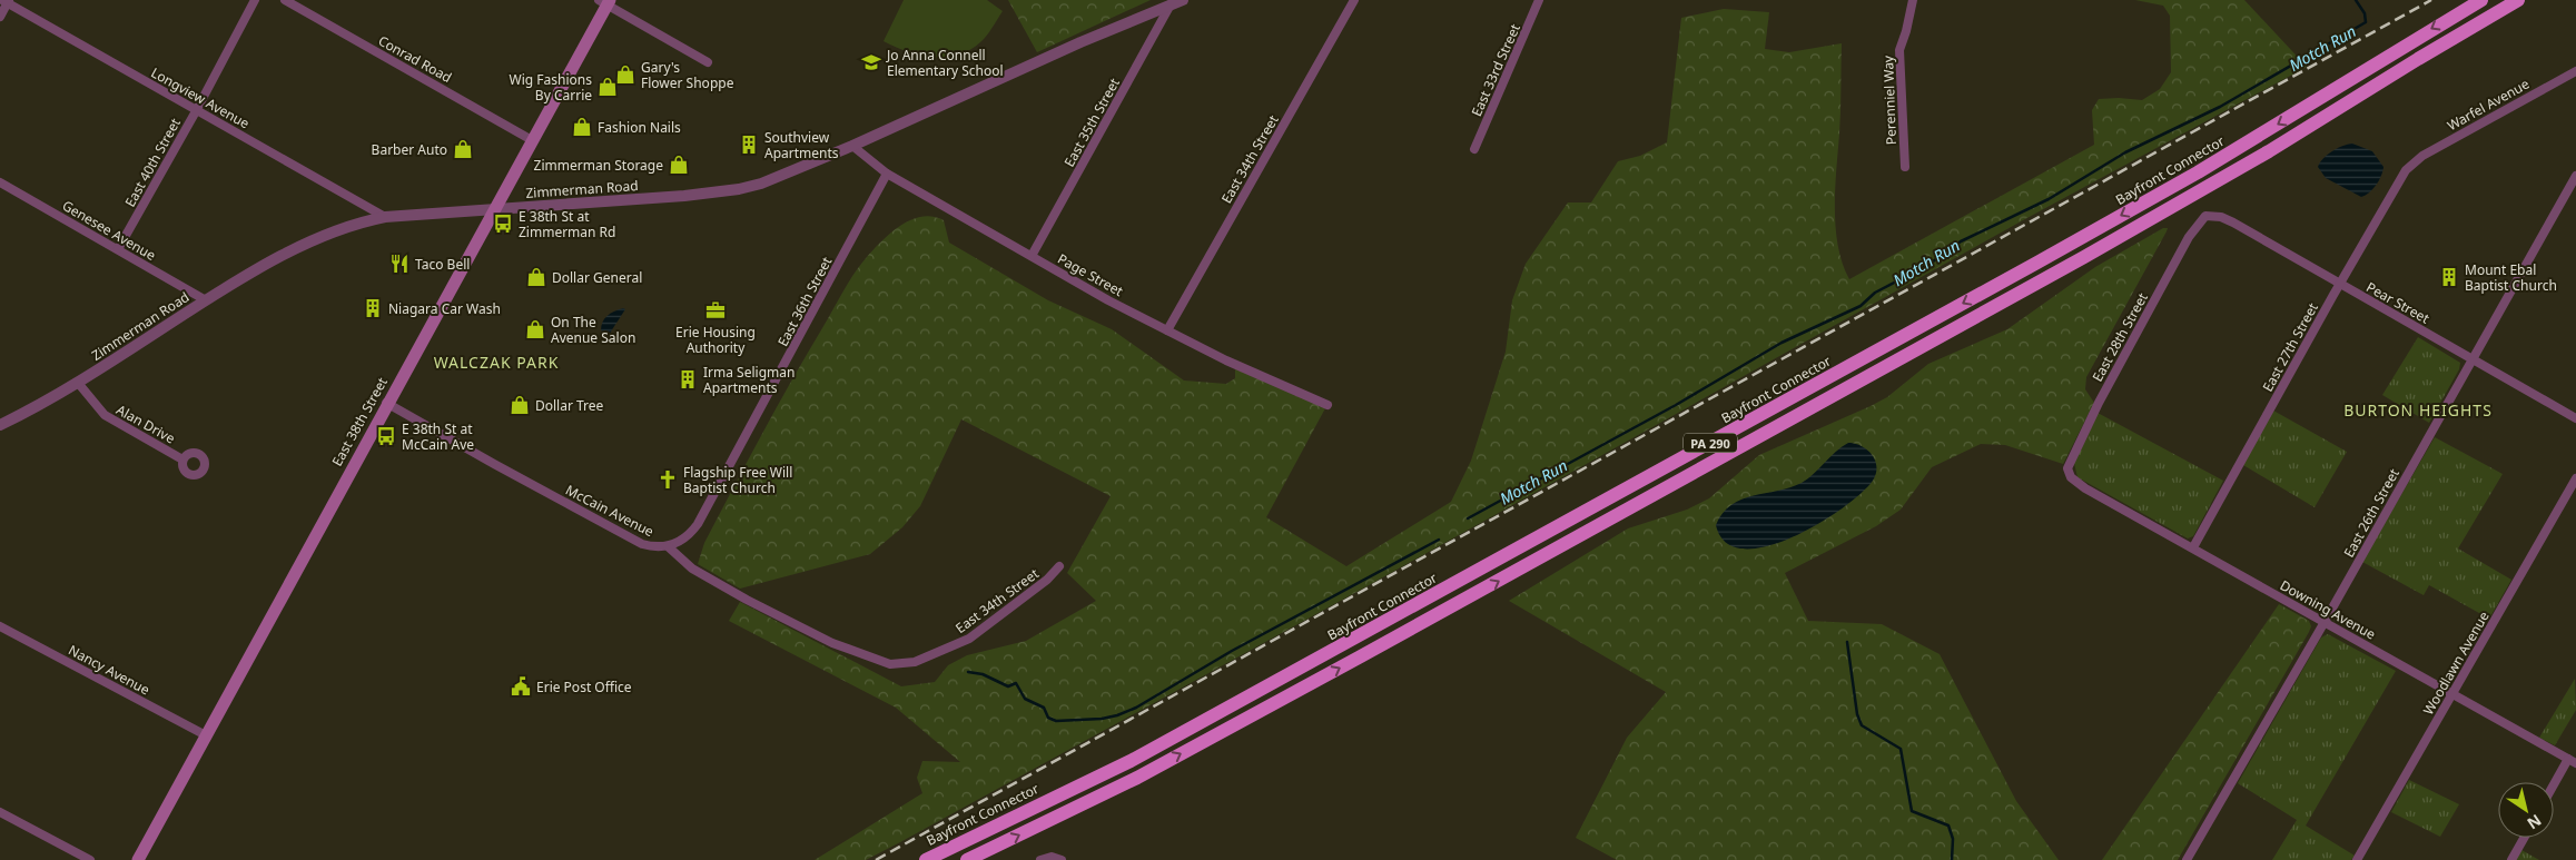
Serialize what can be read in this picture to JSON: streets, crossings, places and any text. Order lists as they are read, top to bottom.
{
  "streets": {
    "highway": ["Bayfront Connector", "PA 290"],
    "main road": ["East 38th Street"],
    "street": [
      "Conrad Road",
      "East 33rd Street",
      "Longview Avenue",
      "Perenniel Way",
      "Warfel Avenue",
      "East 35th Street",
      "East 34th Street",
      "East 40th Street",
      "Zimmerman Road",
      "Genesee Avenue",
      "Page Street",
      "East 36th Street",
      "Pear Street",
      "East 28th Street",
      "East 27th Street",
      "Alan Drive",
      "McCain Avenue",
      "East 26th Street",
      "Downing Avenue",
      "Woodlawn Avenue",
      "Nancy Avenue"
    ]
  },
  "crossings": [
    ["Conrad Road", "East 38th Street"],
    ["Longview Avenue", "East 40th Street"],
    ["Longview Avenue", "Zimmerman Road"],
    ["Warfel Avenue", "East 27th Street"],
    ["East 35th Street", "Zimmerman Road"],
    ["East 35th Street", "Page Street"],
    ["East 34th Street", "Page Street"],
    ["East 34th Street", "McCain Avenue"],
    ["East 40th Street", "Genesee Avenue"],
    ["Zimmerman Road", "Genesee Avenue"],
    ["Zimmerman Road", "Page Street"],
    ["Zimmerman Road", "East 38th Street"],
    ["Zimmerman Road", "Alan Drive"],
    ["Page Street", "East 36th Street"],
    ["East 36th Street", "McCain Avenue"],
    ["Pear Street", "East 28th Street"],
    ["Pear Street", "East 27th Street"],
    ["Pear Street", "East 26th Street"],
    ["East 28th Street", "Downing Avenue"],
    ["East 27th Street", "Downing Avenue"],
    ["East 38th Street", "McCain Avenue"],
    ["East 38th Street", "Nancy Avenue"],
    ["East 26th Street", "Downing Avenue"],
    ["Downing Avenue", "Woodlawn Avenue"]
  ],
  "districts": ["WALCZAK PARK", "BURTON HEIGHTS"],
  "water": ["Motch Run"],
  "places": {
    "school or university": ["Jo Anna Connell Elementary School"],
    "shop": [
      "Gary's Flower Shoppe",
      "Wig Fashions By Carrie",
      "Fashion Nails",
      "Barber Auto",
      "Zimmerman Storage",
      "Dollar General",
      "On The Avenue Salon",
      "Dollar Tree"
    ],
    "building": [
      "Southview Apartments",
      "Mount Ebal Baptist Church",
      "Niagara Car Wash",
      "Irma Seligman Apartments"
    ],
    "bus stop": ["E 38th St at Zimmerman Rd", "E 38th St at McCain Ave"],
    "restaurant": ["Taco Bell"],
    "office": ["Erie Housing Authority"],
    "church": ["Flagship Free Will Baptist Church"],
    "public building": ["Erie Post Office"]
  },
  "north": "bottom right"
}
